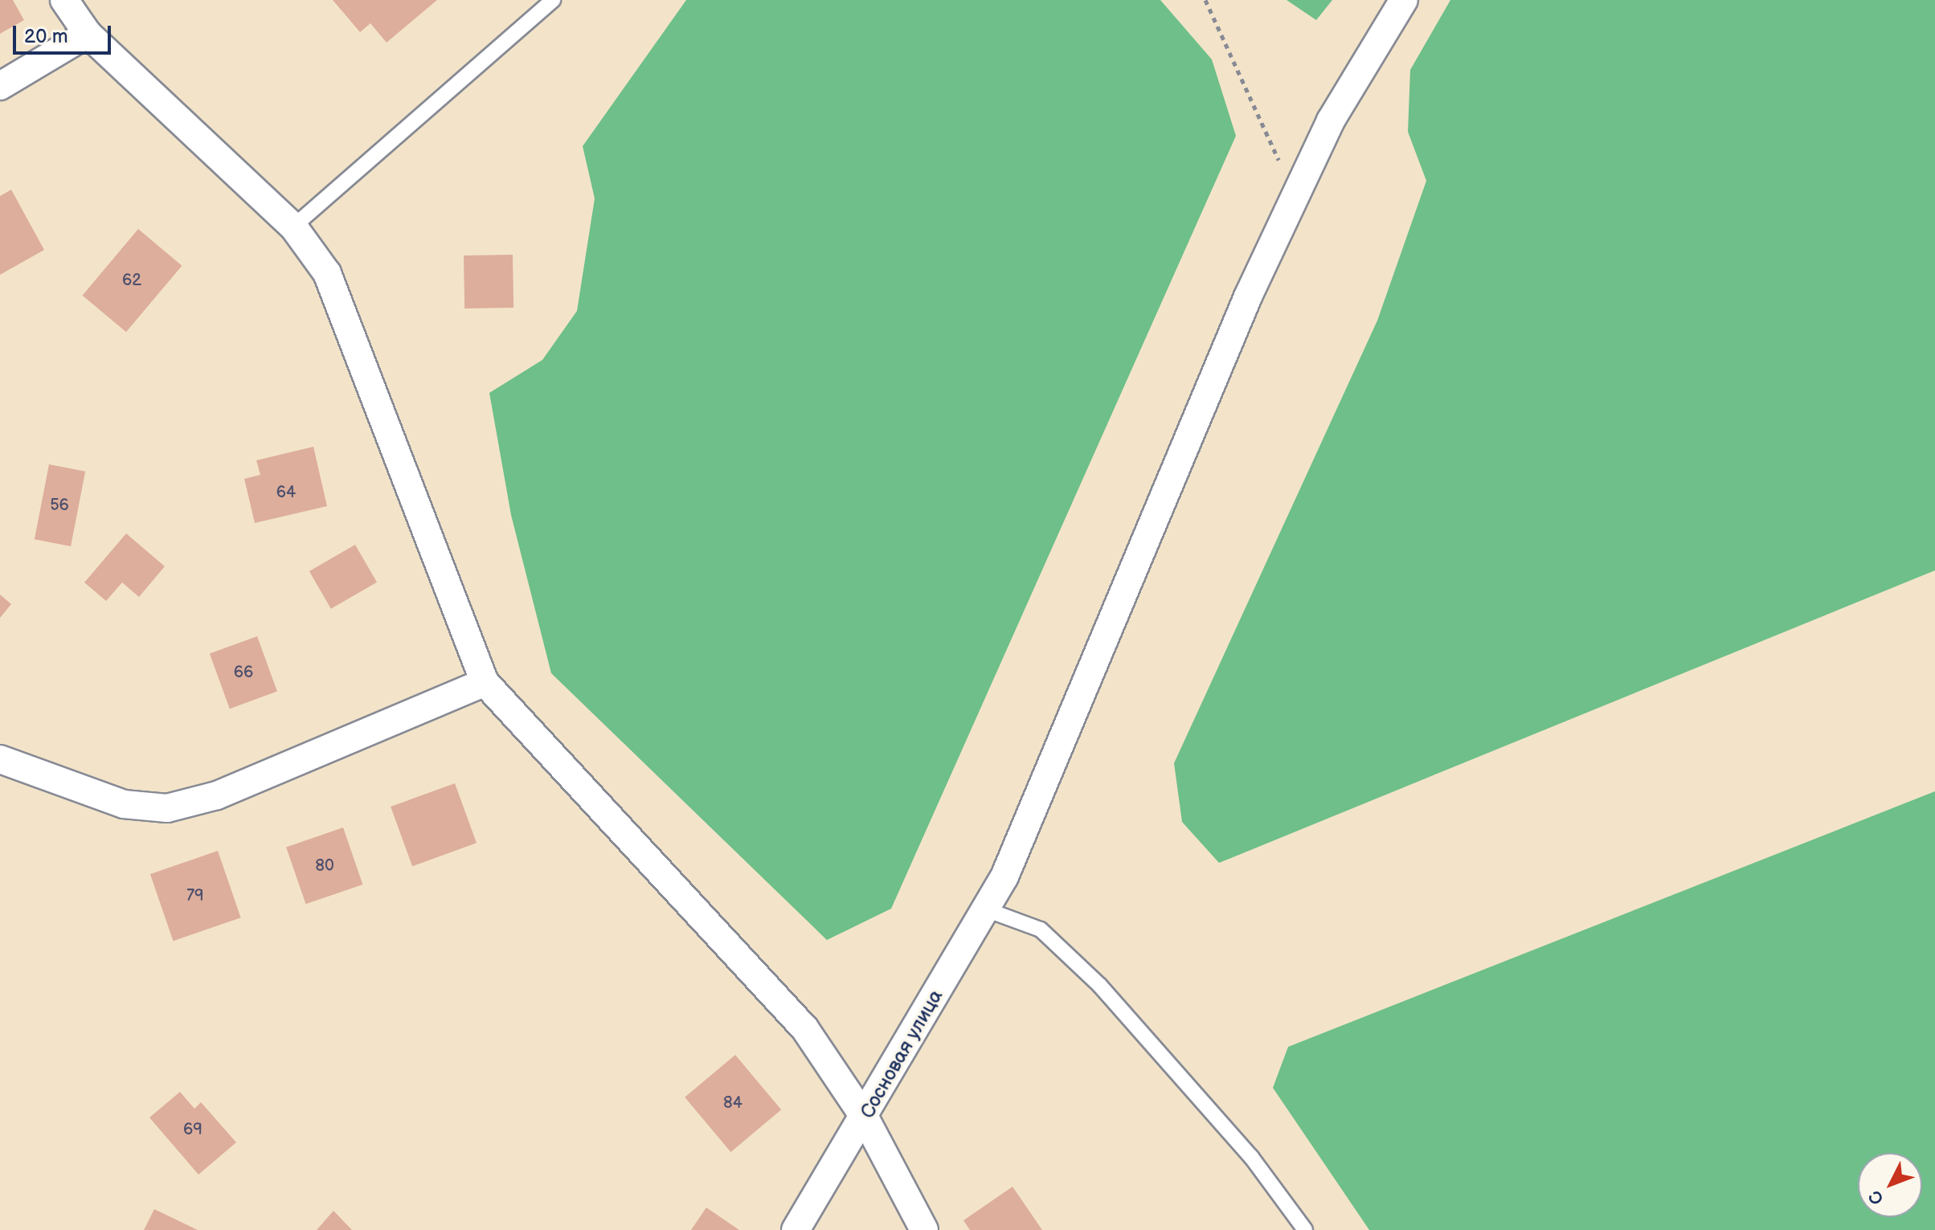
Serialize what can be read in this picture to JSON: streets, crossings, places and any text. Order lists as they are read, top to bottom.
{
  "streets": {
    "street": ["Сосновая улица"]
  },
  "house_numbers": [
    "62",
    "64",
    "56",
    "66",
    "80",
    "79",
    "84",
    "69"
  ],
  "scale_bar": "20 m",
  "north": "bottom left"
}
